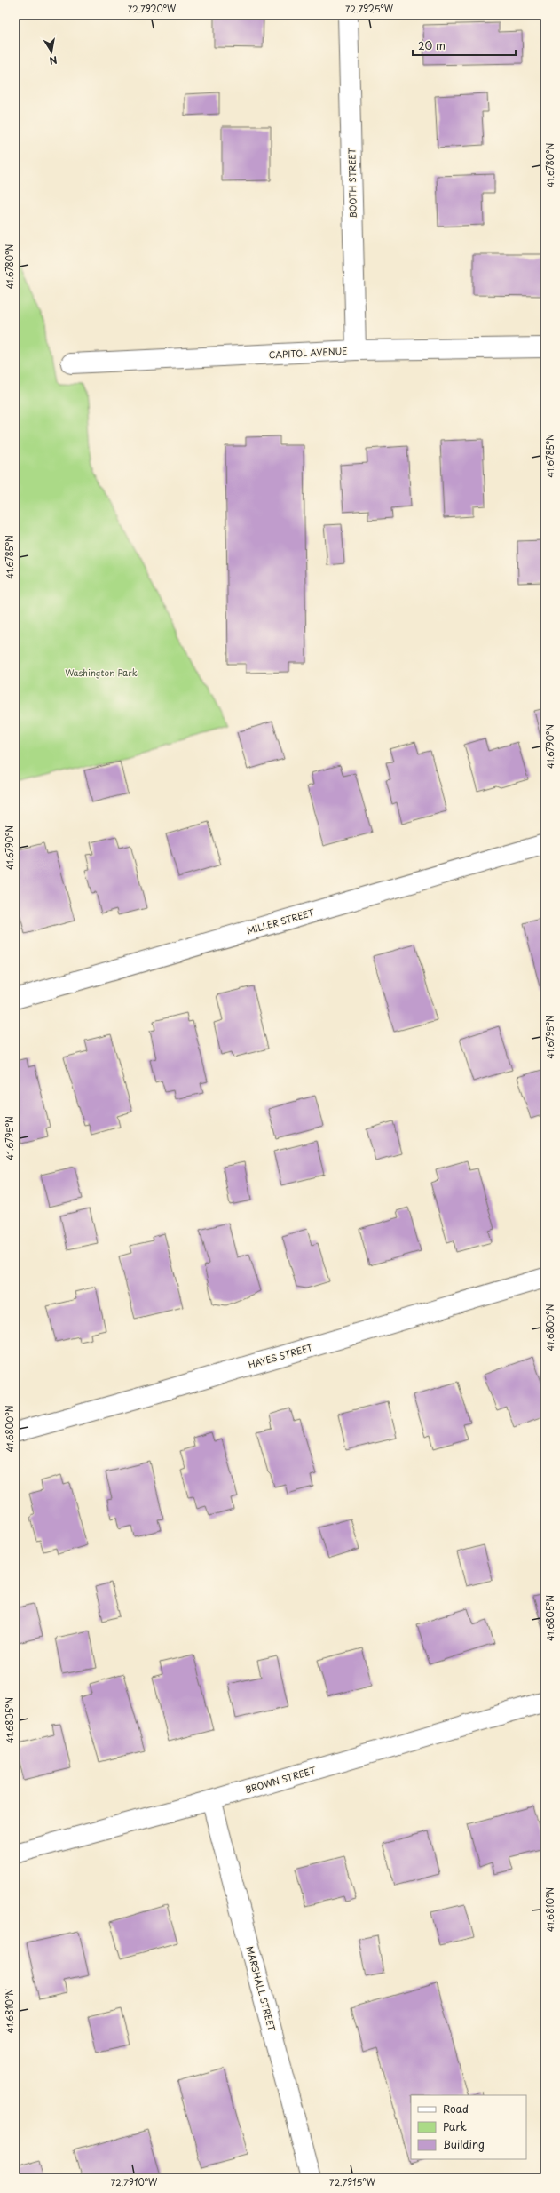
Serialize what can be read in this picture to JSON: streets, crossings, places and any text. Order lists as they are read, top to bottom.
{
  "streets": {
    "street": [
      "BOOTH STREET",
      "CAPITOL AVENUE",
      "MILLER STREET",
      "HAYES STREET",
      "BROWN STREET",
      "MARSHALL STREET"
    ]
  },
  "crossings": [
    ["BOOTH STREET", "CAPITOL AVENUE"],
    ["BROWN STREET", "MARSHALL STREET"]
  ],
  "parks": ["Washington Park"],
  "legend": ["Road", "Park", "Building"],
  "scale_bar": "20 m",
  "north": "bottom",
  "coordinates": [
    "72.7920°W",
    "72.7925°W",
    "41.6780°N",
    "41.6785°N",
    "41.6790°N",
    "41.6795°N",
    "41.6800°N",
    "41.6805°N",
    "41.6810°N",
    "72.7910°W",
    "72.7915°W"
  ]
}
